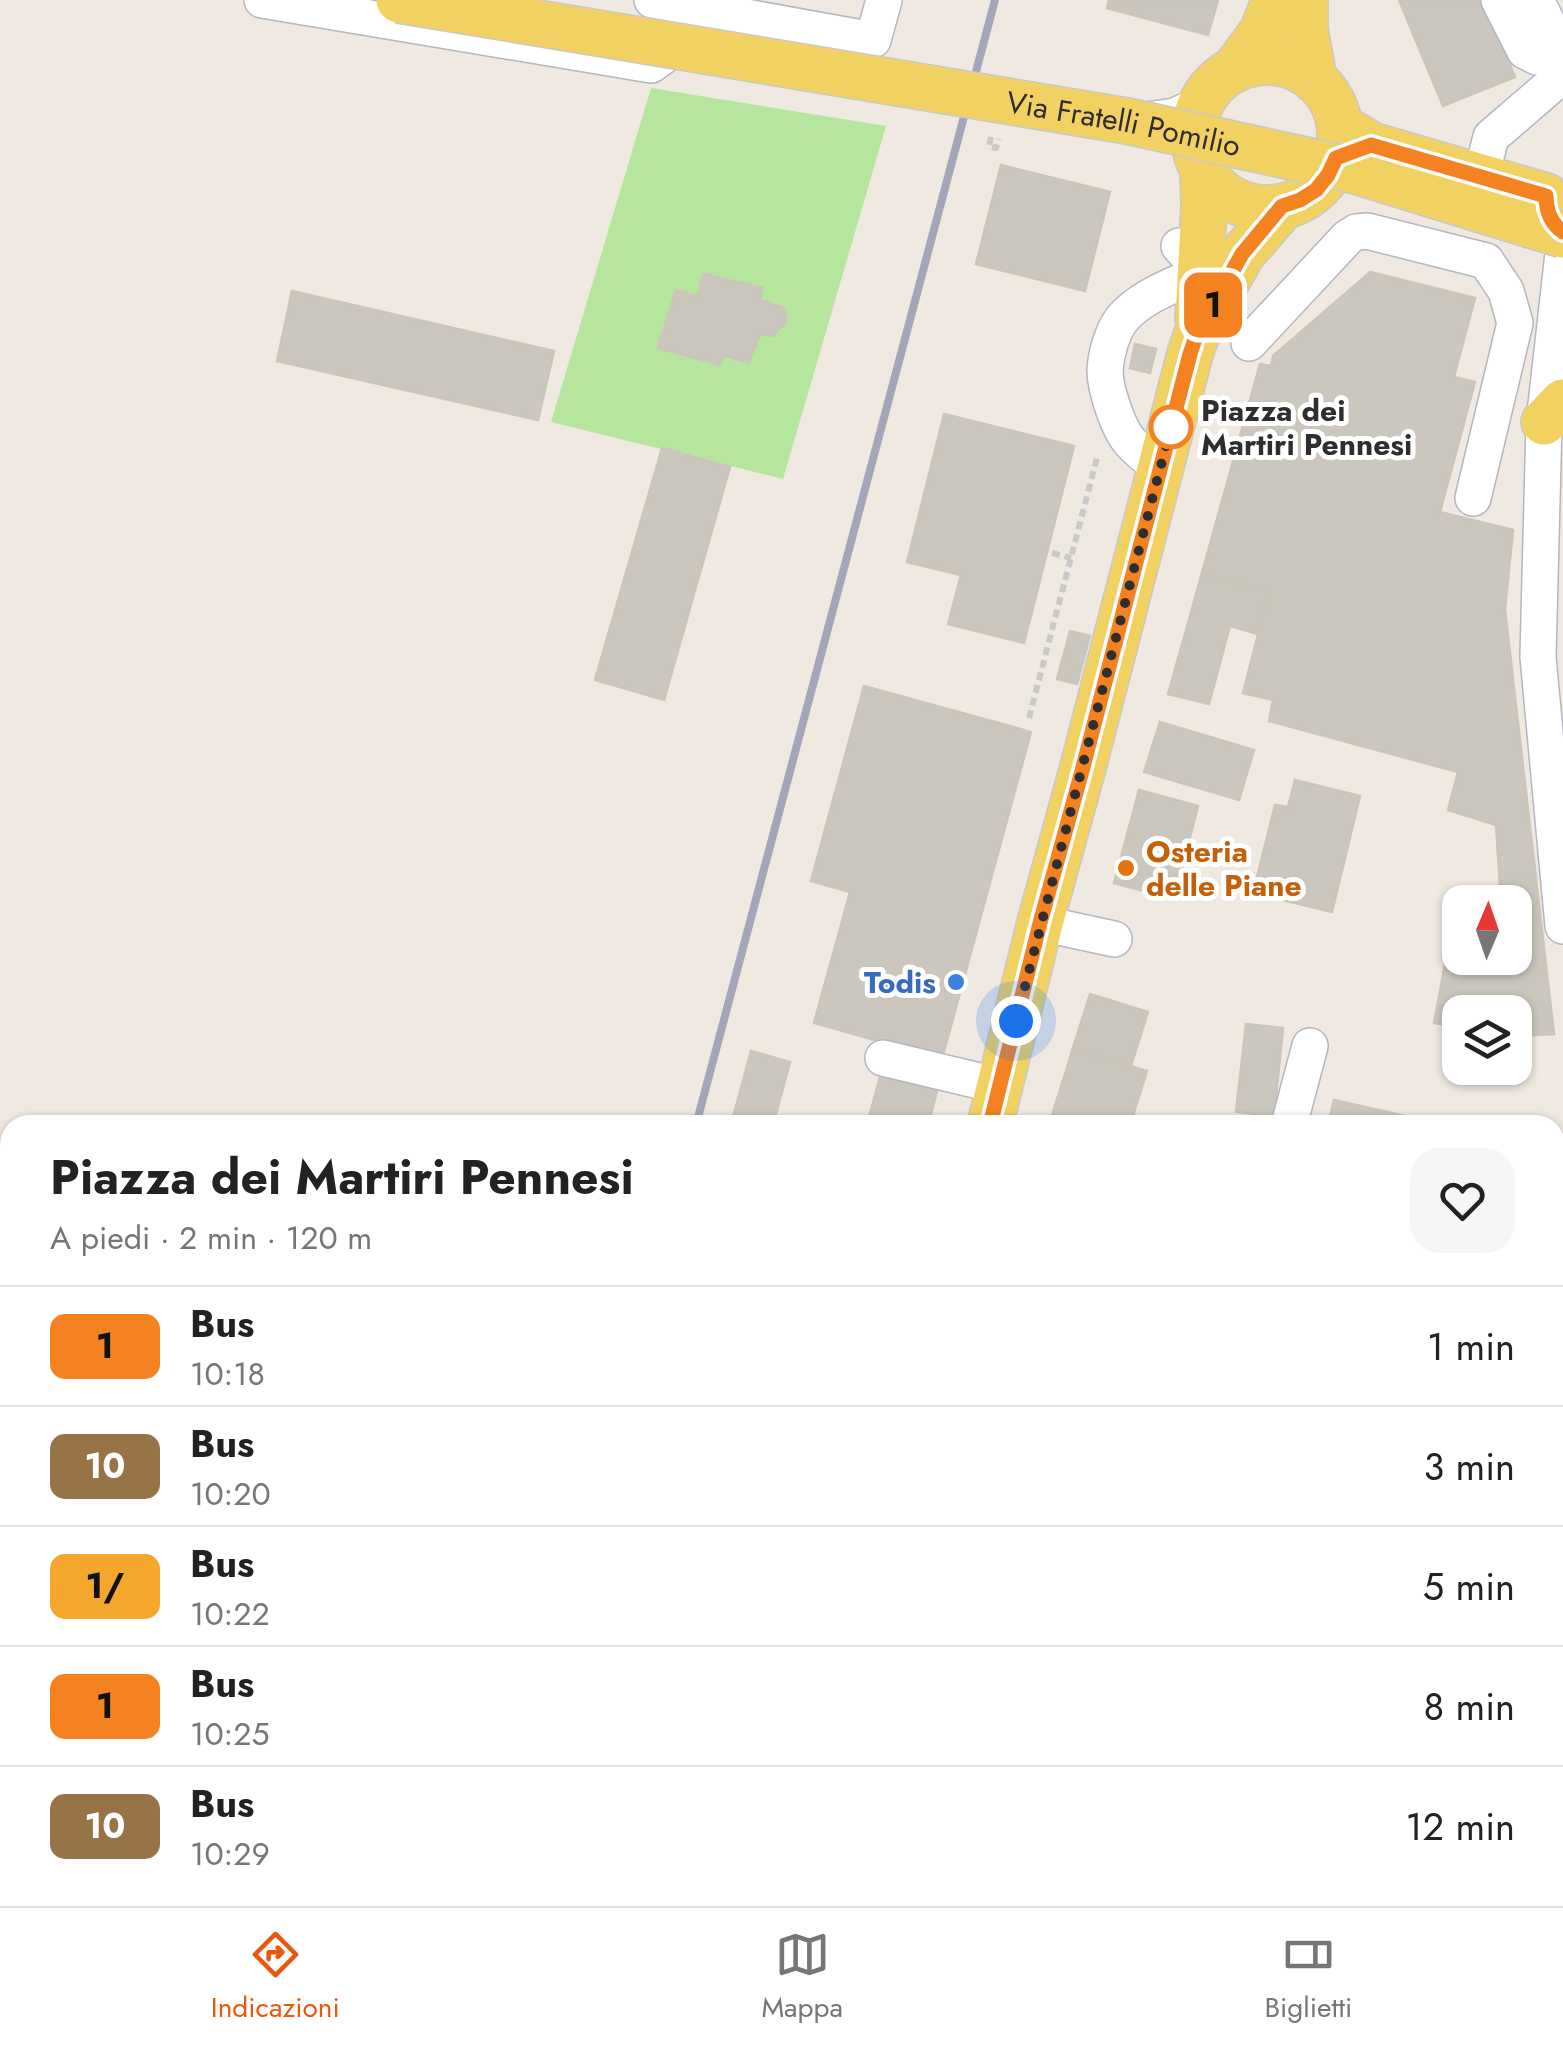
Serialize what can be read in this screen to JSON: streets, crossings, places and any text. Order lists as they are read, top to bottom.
{
  "streets": {
    "main road": ["Via Fratelli Pomilio"]
  },
  "places": ["Piazza dei Martiri Pennesi", "Osteria delle Piane", "Todis"],
  "lines": ["bus line 1"],
  "north": "top",
  "page": {
    "on_map": "1",
    "heading": ["Piazza dei Martiri Pennesi", "A piedi · 2 min · 120 m"],
    "list": [
      {
        "mark": "1",
        "name": "Bus",
        "note": "10:18",
        "value": "1 min"
      },
      {
        "mark": "10",
        "name": "Bus",
        "note": "10:20",
        "value": "3 min"
      },
      {
        "mark": "1/",
        "name": "Bus",
        "note": "10:22",
        "value": "5 min"
      },
      {
        "mark": "1",
        "name": "Bus",
        "note": "10:25",
        "value": "8 min"
      },
      {
        "mark": "10",
        "name": "Bus",
        "note": "10:29",
        "value": "12 min"
      }
    ],
    "tabs": ["Indicazioni", "Mappa", "Biglietti"]
  }
}
